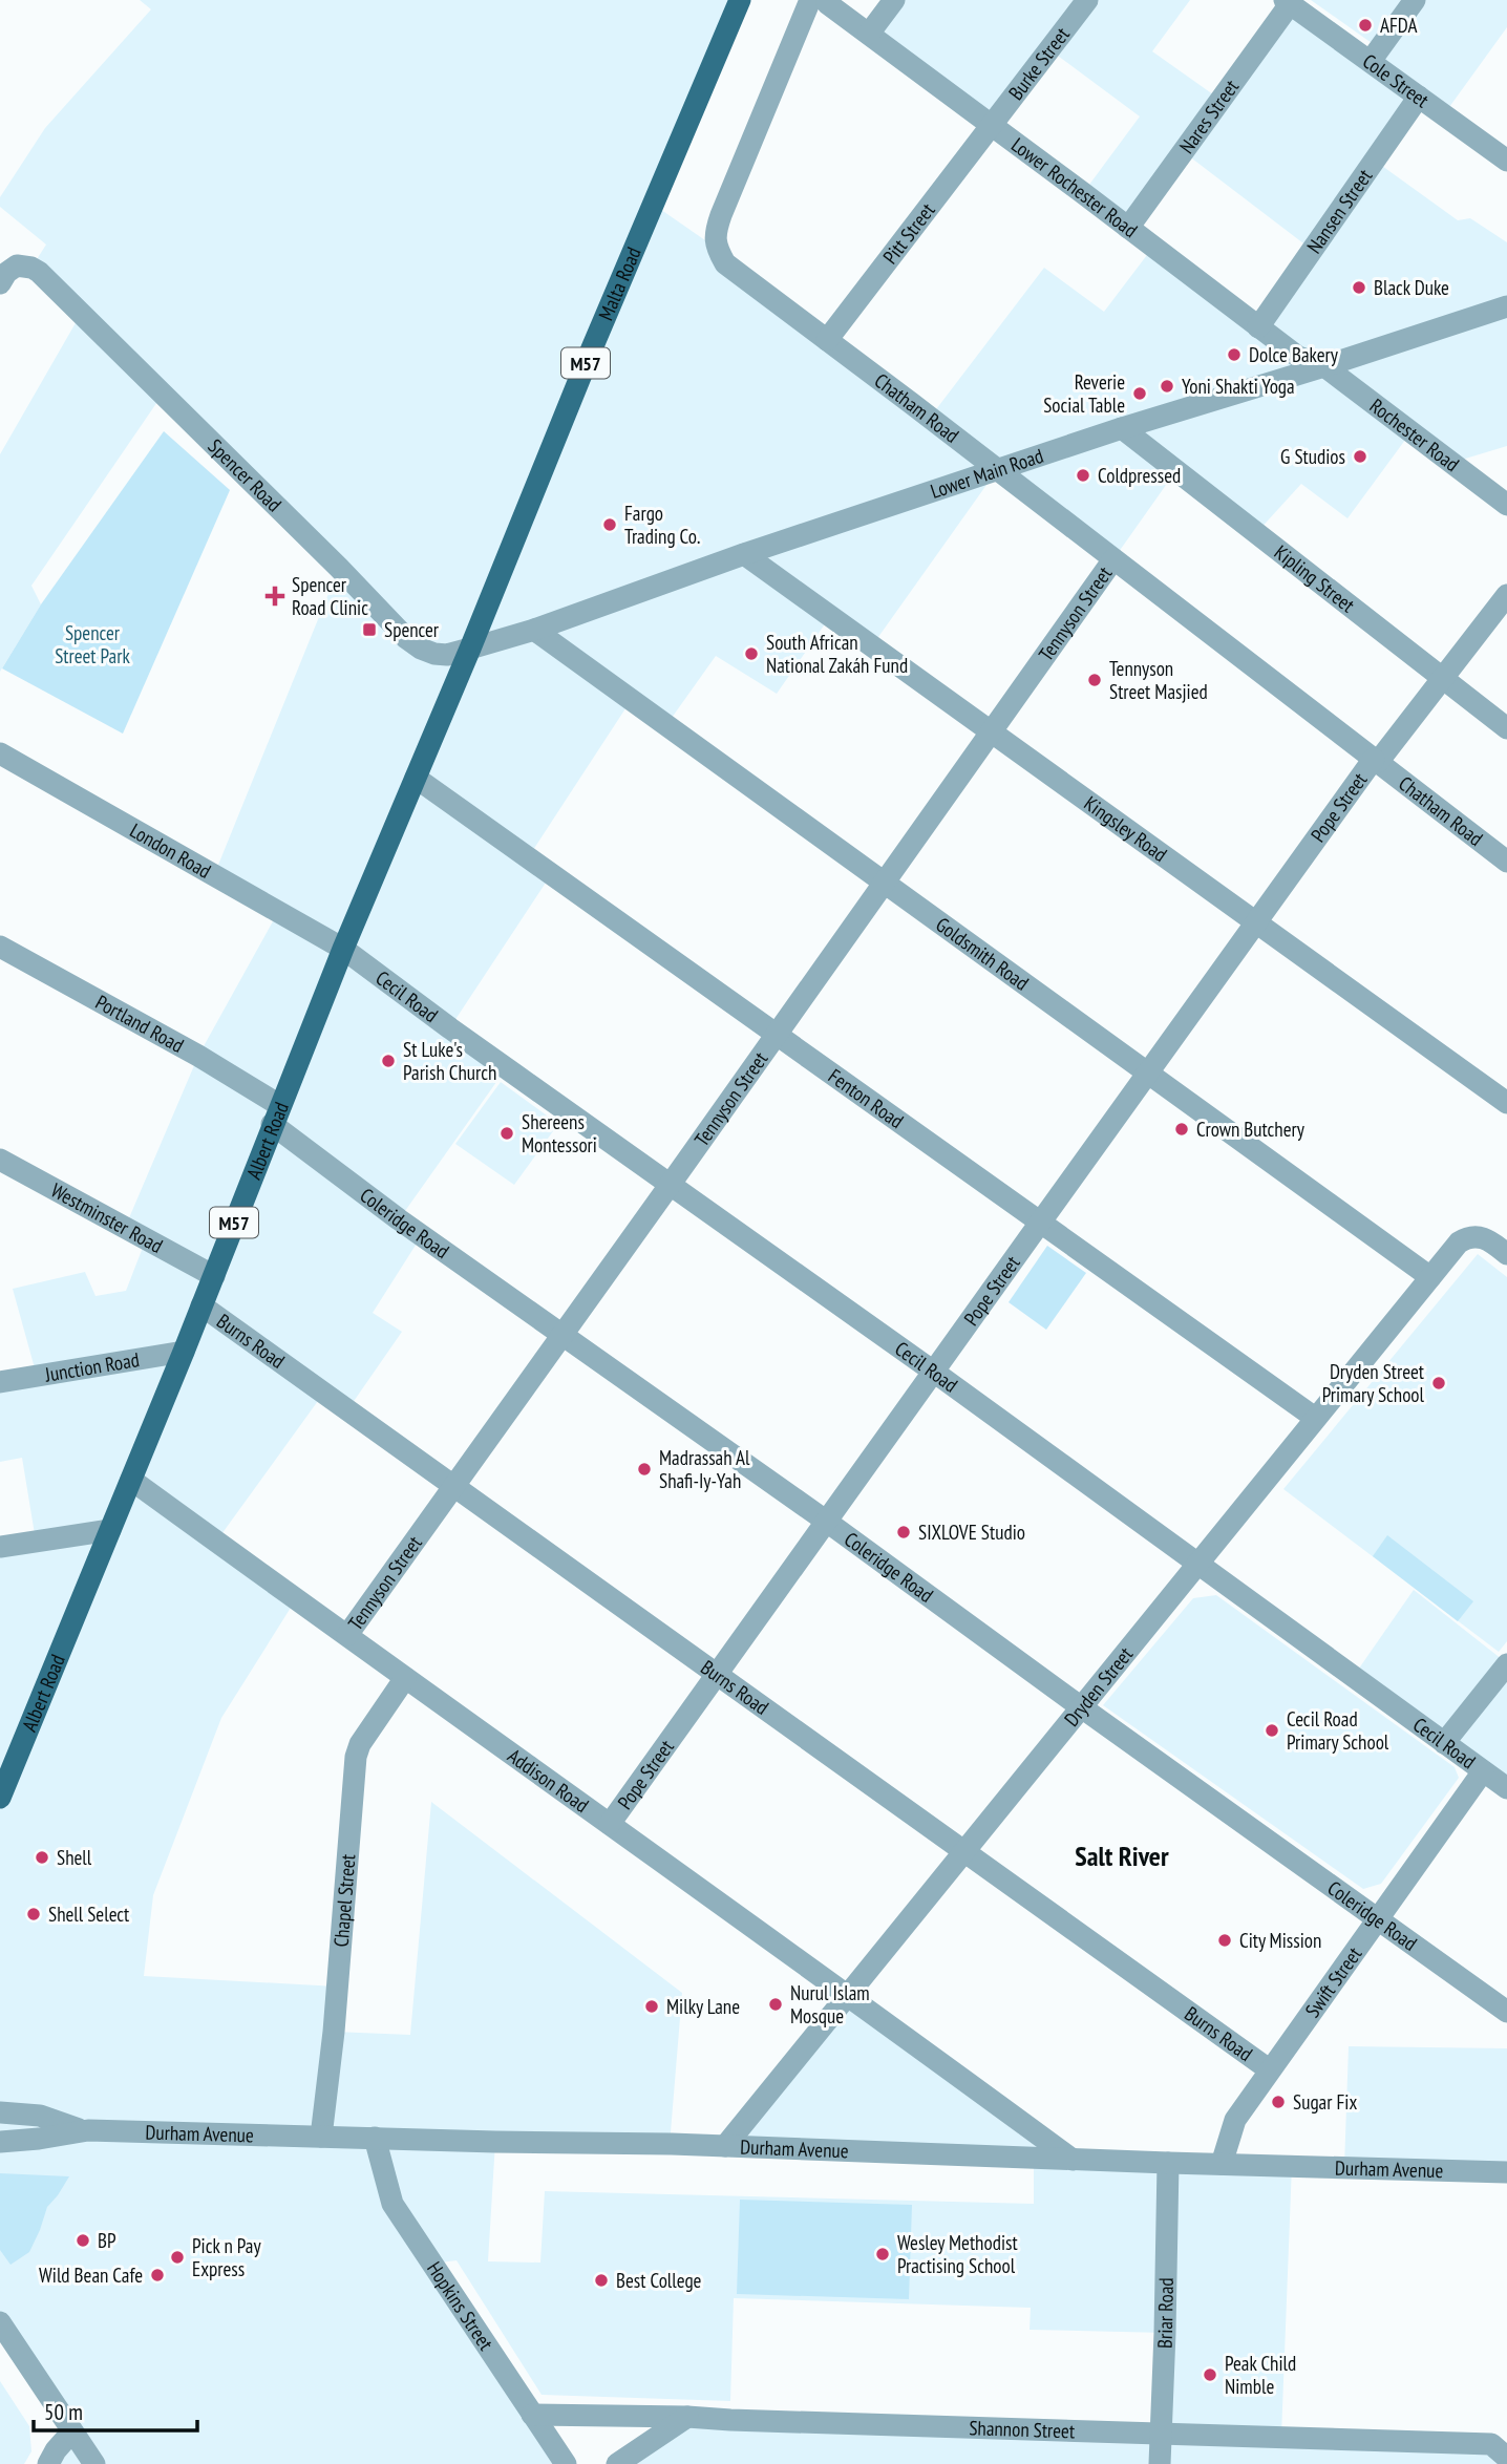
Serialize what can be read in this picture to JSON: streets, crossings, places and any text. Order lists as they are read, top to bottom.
{
  "streets": {
    "main road": ["Malta Road", "M57", "Albert Road"],
    "street": [
      "Burke Street",
      "Cole Street",
      "Nares Street",
      "Lower Rochester Road",
      "Nansen Street",
      "Pitt Street",
      "Chatham Road",
      "Rochester Road",
      "Lower Main Road",
      "Spencer Road",
      "Kipling Street",
      "Tennyson Street",
      "Pope Street",
      "Kingsley Road",
      "London Road",
      "Goldsmith Road",
      "Cecil Road",
      "Portland Road",
      "Fenton Road",
      "Westminster Road",
      "Coleridge Road",
      "Burns Road",
      "Junction Road",
      "Dryden Street",
      "Addison Road",
      "Chapel Street",
      "Swift Street",
      "Durham Avenue",
      "Hopkins Street",
      "Briar Road",
      "Shannon Street"
    ]
  },
  "crossings": [
    ["Burke Street", "Lower Rochester Road"],
    ["Burke Street", "Pitt Street"],
    ["Cole Street", "Nares Street"],
    ["Cole Street", "Nansen Street"],
    ["Nares Street", "Lower Rochester Road"],
    ["Lower Rochester Road", "Nansen Street"],
    ["Lower Rochester Road", "Pitt Street"],
    ["Lower Rochester Road", "Chatham Road"],
    ["Lower Rochester Road", "Rochester Road"],
    ["Lower Rochester Road", "Lower Main Road"],
    ["Pitt Street", "Chatham Road"],
    ["Malta Road", "Lower Main Road"],
    ["Malta Road", "Spencer Road"],
    ["Malta Road", "Albert Road"],
    ["Chatham Road", "Lower Main Road"],
    ["Chatham Road", "Tennyson Street"],
    ["Chatham Road", "Pope Street"],
    ["Rochester Road", "Lower Main Road"],
    ["Lower Main Road", "Spencer Road"],
    ["Lower Main Road", "Kipling Street"],
    ["Lower Main Road", "Kingsley Road"],
    ["Lower Main Road", "Goldsmith Road"],
    ["Lower Main Road", "Albert Road"],
    ["Spencer Road", "Albert Road"],
    ["Kipling Street", "Pope Street"],
    ["Tennyson Street", "Kingsley Road"],
    ["Tennyson Street", "Goldsmith Road"],
    ["Tennyson Street", "Cecil Road"],
    ["Tennyson Street", "Fenton Road"],
    ["Tennyson Street", "Coleridge Road"],
    ["Tennyson Street", "Burns Road"],
    ["Tennyson Street", "Addison Road"],
    ["Pope Street", "Kingsley Road"],
    ["Pope Street", "Goldsmith Road"],
    ["Pope Street", "Cecil Road"],
    ["Pope Street", "Fenton Road"],
    ["Pope Street", "Coleridge Road"],
    ["Pope Street", "Burns Road"],
    ["Pope Street", "Addison Road"],
    ["London Road", "Cecil Road"],
    ["London Road", "Albert Road"],
    ["Goldsmith Road", "Dryden Street"],
    ["Cecil Road", "Albert Road"],
    ["Cecil Road", "Dryden Street"],
    ["Cecil Road", "Swift Street"],
    ["Portland Road", "Albert Road"],
    ["Portland Road", "Coleridge Road"],
    ["Fenton Road", "Albert Road"],
    ["Fenton Road", "Dryden Street"],
    ["Albert Road", "Westminster Road"],
    ["Albert Road", "Coleridge Road"],
    ["Albert Road", "Burns Road"],
    ["Albert Road", "Junction Road"],
    ["Albert Road", "Addison Road"],
    ["Coleridge Road", "Dryden Street"],
    ["Coleridge Road", "Swift Street"],
    ["Burns Road", "Dryden Street"],
    ["Burns Road", "Swift Street"],
    ["Dryden Street", "Addison Road"],
    ["Dryden Street", "Durham Avenue"],
    ["Addison Road", "Chapel Street"],
    ["Addison Road", "Durham Avenue"],
    ["Chapel Street", "Durham Avenue"],
    ["Swift Street", "Durham Avenue"],
    ["Durham Avenue", "Hopkins Street"],
    ["Durham Avenue", "Briar Road"],
    ["Hopkins Street", "Shannon Street"],
    ["Briar Road", "Shannon Street"]
  ],
  "districts": ["Salt River"],
  "parks": ["Spencer Street Park"],
  "places": {
    "other": [
      "AFDA",
      "Black Duke",
      "Dolce Bakery",
      "Yoni Shakti Yoga",
      "Reverie Social Table",
      "G Studios",
      "Coldpressed",
      "Fargo Trading Co.",
      "South African National Zakáh Fund",
      "Tennyson Street Masjied",
      "St Luke's Parish Church",
      "Crown Butchery",
      "Shereens Montessori",
      "Dryden Street Primary School",
      "Madrassah Al Shafi-Iy-Yah",
      "SIXLOVE Studio",
      "Cecil Road Primary School",
      "Shell",
      "Shell Select",
      "City Mission",
      "Nurul Islam Mosque",
      "Milky Lane",
      "Sugar Fix",
      "BP",
      "Wesley Methodist Practising School",
      "Pick n Pay Express",
      "Wild Bean Cafe",
      "Best College",
      "Peak Child Nimble"
    ],
    "health": ["Spencer Road Clinic"],
    "transit": ["Spencer"]
  },
  "scale_bar": "50 m"
}
